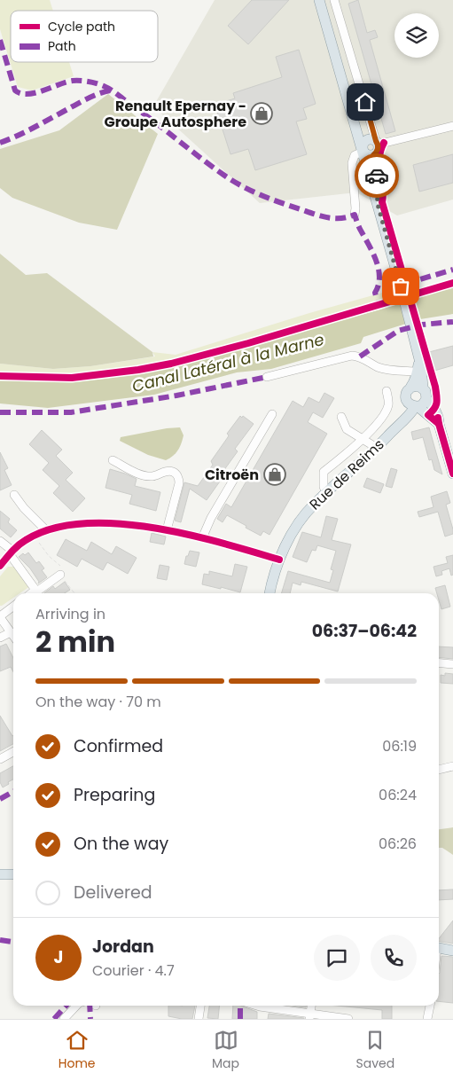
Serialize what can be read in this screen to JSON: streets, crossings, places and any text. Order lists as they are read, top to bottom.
{
  "streets": {
    "main road": ["Rue de Reims"]
  },
  "water": ["Canal Latéral à la Marne"],
  "places": {
    "shop": ["Renault Epernay - Groupe Autosphere", "Citroën"]
  },
  "legend": ["Cycle path", "Path"],
  "page": {
    "heading": ["2 min", "Arriving in", "06:37–06:42"],
    "panel": ["Jordan", "Courier · 4.7"],
    "bar": "On the way · 70 m",
    "list": [
      ["Confirmed", "06:19"],
      ["Preparing", "06:24"],
      ["On the way", "06:26"],
      "Delivered"
    ],
    "round": "J",
    "tabs": ["Home", "Map", "Saved"]
  }
}
